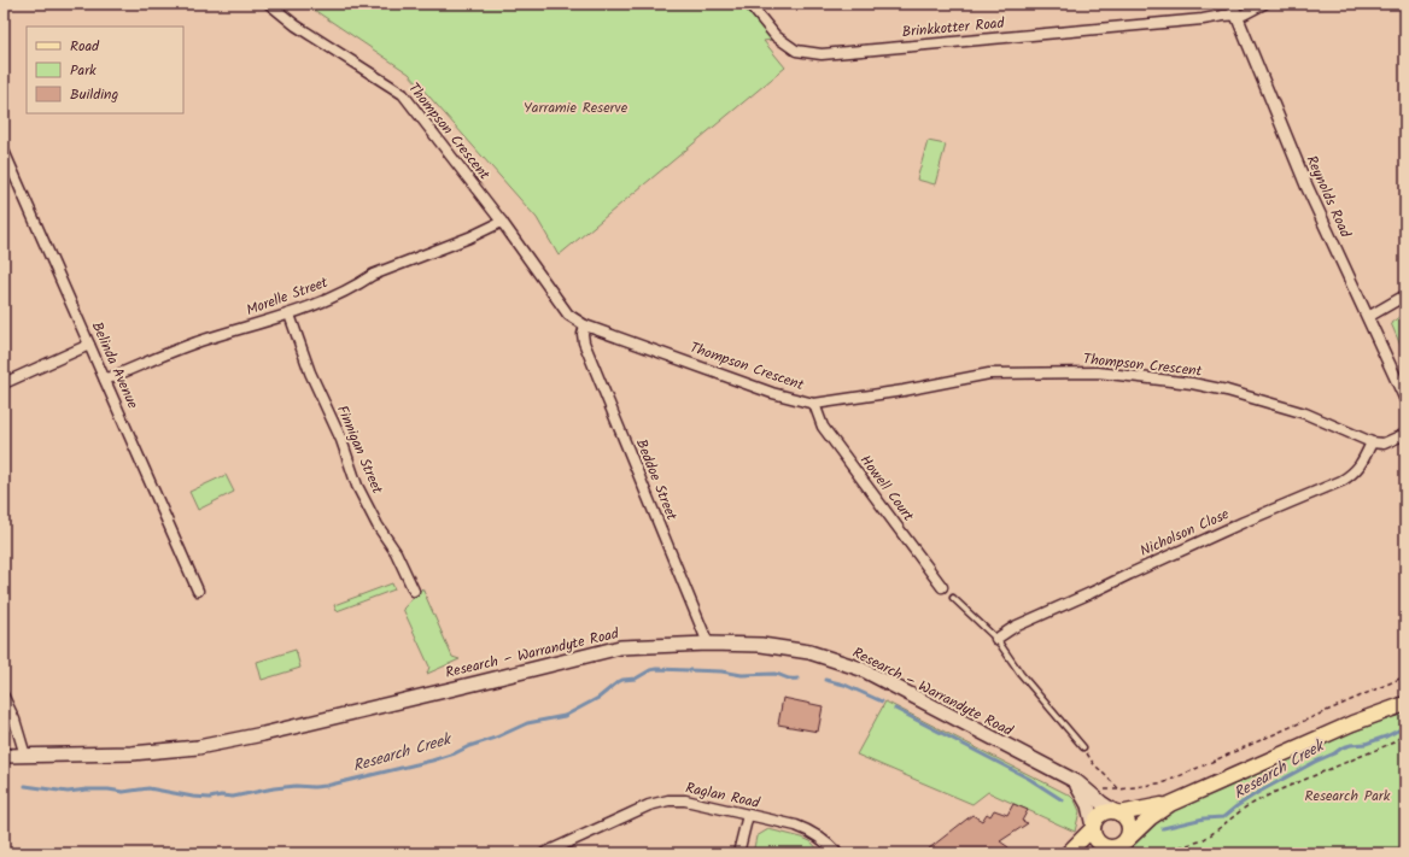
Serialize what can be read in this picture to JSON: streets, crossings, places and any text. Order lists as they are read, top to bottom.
{
  "streets": {
    "main road": ["Research – Warrandyte Road"],
    "street": [
      "Brinkkotter Road",
      "Thompson Crescent",
      "Reynolds Road",
      "Morelle Street",
      "Belinda Avenue",
      "Finnigan Street",
      "Beddoe Street",
      "Howell Court",
      "Nicholson Close",
      "Raglan Road"
    ]
  },
  "crossings": [
    ["Brinkkotter Road", "Reynolds Road"],
    ["Thompson Crescent", "Morelle Street"],
    ["Thompson Crescent", "Beddoe Street"],
    ["Thompson Crescent", "Howell Court"],
    ["Thompson Crescent", "Nicholson Close"],
    ["Morelle Street", "Belinda Avenue"],
    ["Morelle Street", "Finnigan Street"],
    ["Beddoe Street", "Research – Warrandyte Road"]
  ],
  "water": ["Research Creek"],
  "parks": ["Yarramie Reserve", "Research Park"],
  "legend": ["Road", "Park", "Building"]
}
